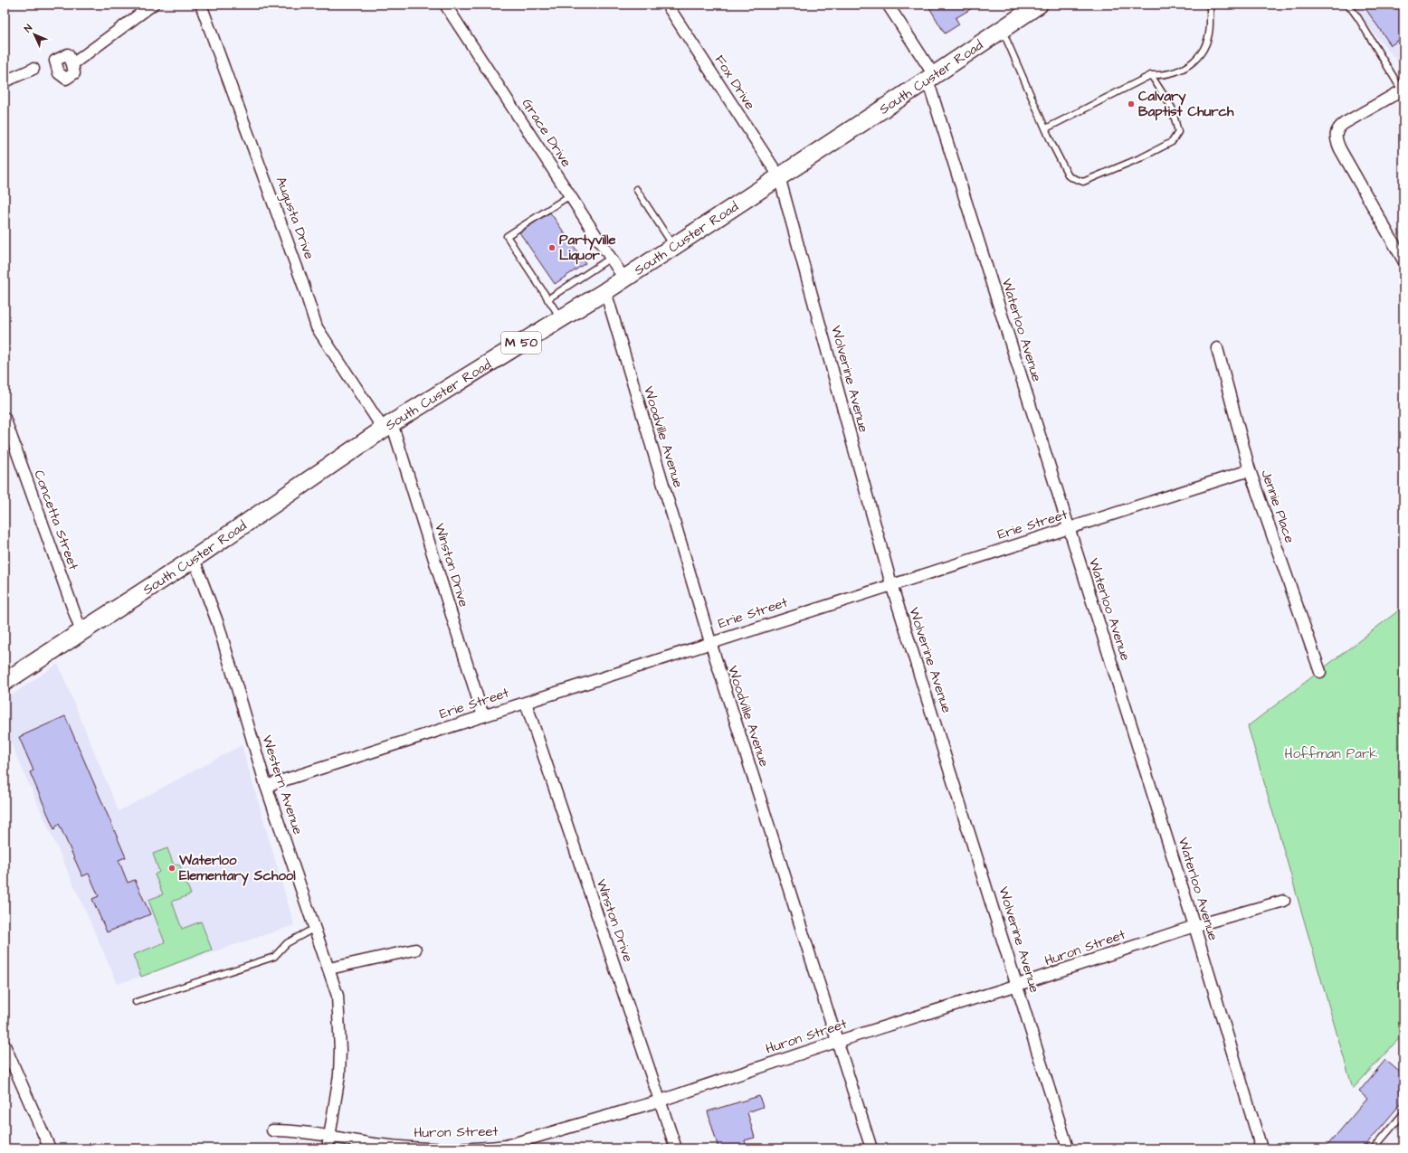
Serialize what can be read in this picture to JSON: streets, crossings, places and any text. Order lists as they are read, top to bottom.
{
  "streets": {
    "main road": ["South Custer Road", "M 50"],
    "street": [
      "Fox Drive",
      "Grace Drive",
      "Augusta Drive",
      "Waterloo Avenue",
      "Wolverine Avenue",
      "Woodville Avenue",
      "Jennie Place",
      "Concetta Street",
      "Erie Street",
      "Winston Drive",
      "Western Avenue",
      "Huron Street"
    ]
  },
  "crossings": [
    ["South Custer Road", "Fox Drive"],
    ["South Custer Road", "Grace Drive"],
    ["South Custer Road", "Augusta Drive"],
    ["South Custer Road", "Waterloo Avenue"],
    ["South Custer Road", "Wolverine Avenue"],
    ["South Custer Road", "Woodville Avenue"],
    ["South Custer Road", "Concetta Street"],
    ["South Custer Road", "Winston Drive"],
    ["South Custer Road", "Western Avenue"],
    ["Fox Drive", "Wolverine Avenue"],
    ["Augusta Drive", "Winston Drive"],
    ["Waterloo Avenue", "Erie Street"],
    ["Waterloo Avenue", "Huron Street"],
    ["Wolverine Avenue", "Erie Street"],
    ["Wolverine Avenue", "Huron Street"],
    ["Woodville Avenue", "Erie Street"],
    ["Woodville Avenue", "Huron Street"],
    ["Jennie Place", "Erie Street"],
    ["Erie Street", "Winston Drive"],
    ["Erie Street", "Western Avenue"],
    ["Winston Drive", "Huron Street"],
    ["Western Avenue", "Huron Street"]
  ],
  "parks": ["Hoffman Park"],
  "places": ["Calvary Baptist Church", "Partyville Liquor", "Waterloo Elementary School"],
  "north": "top left"
}
